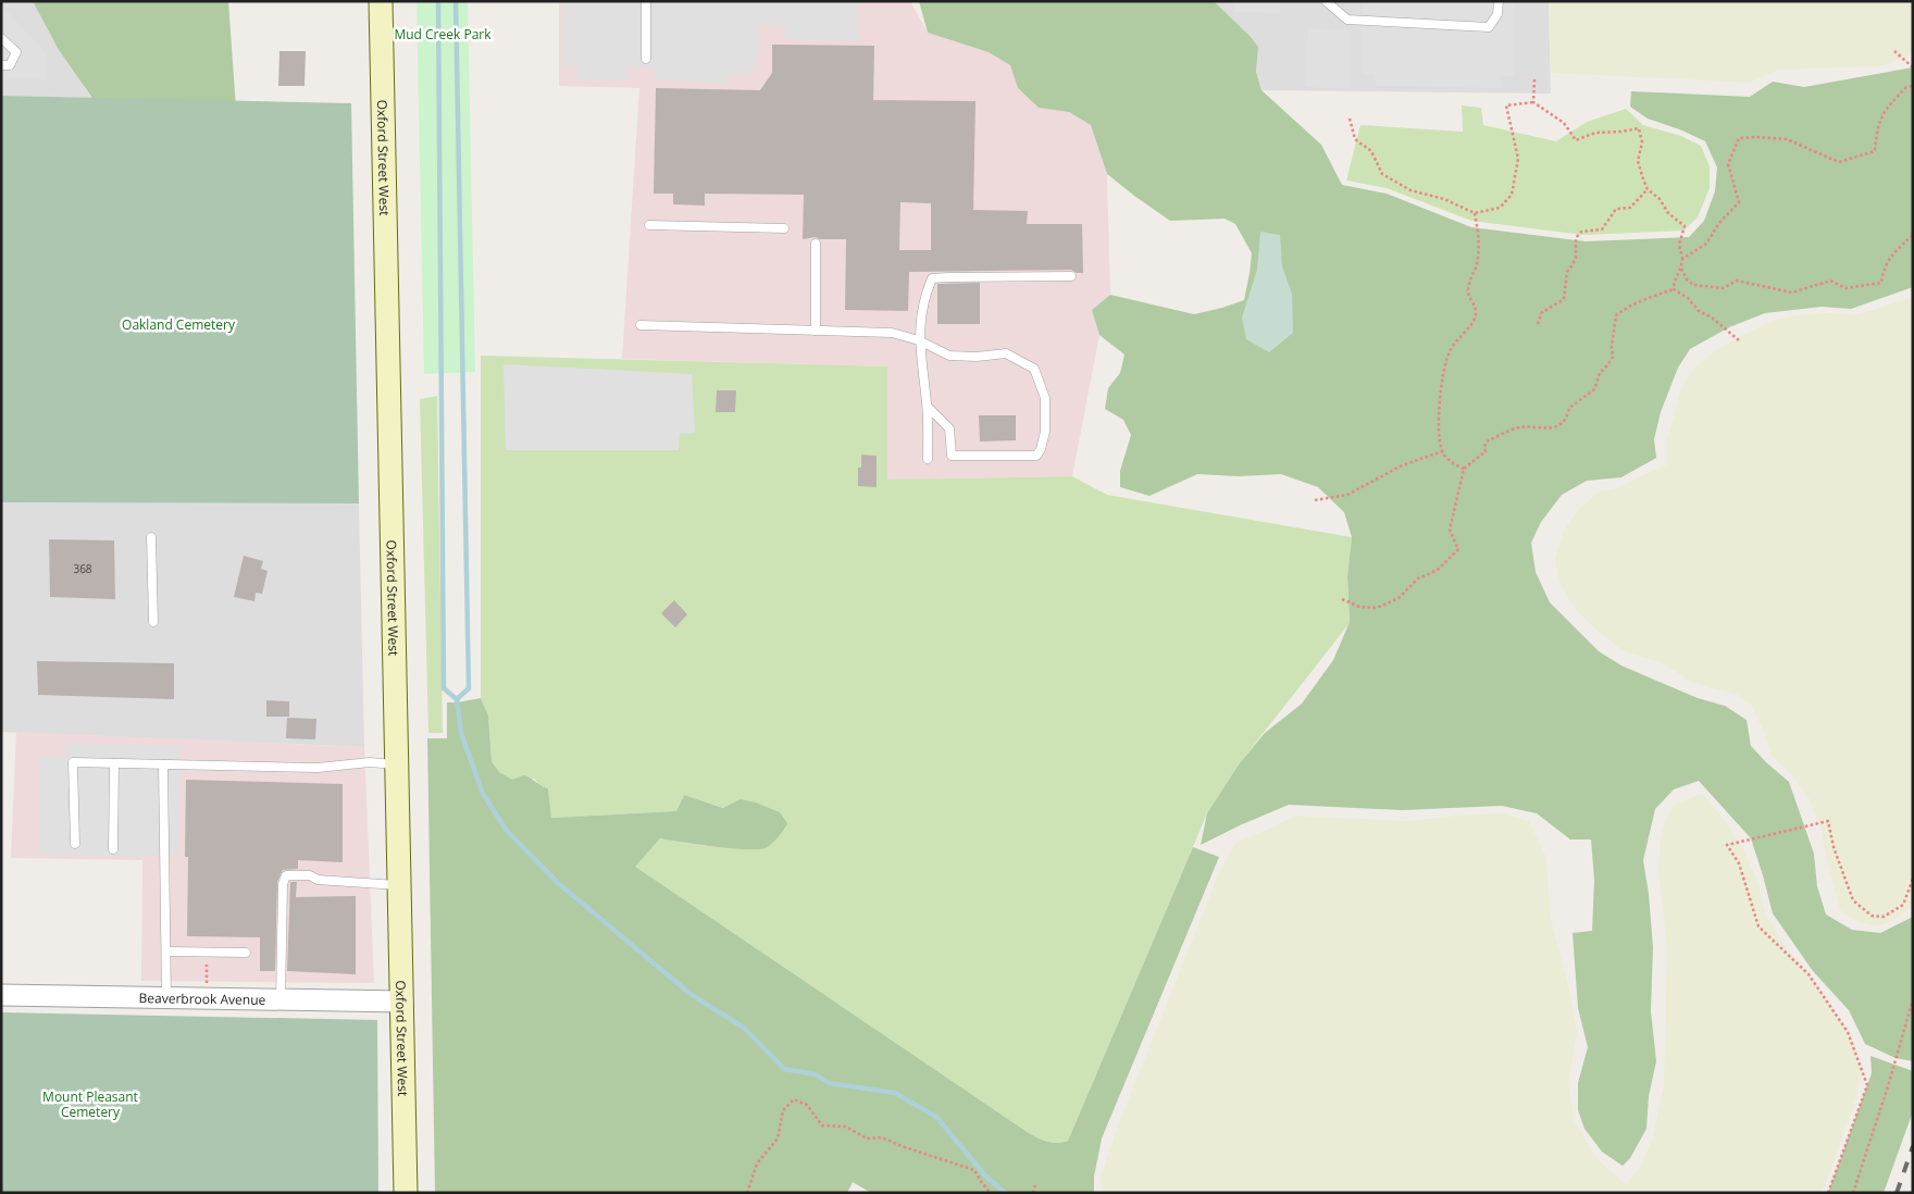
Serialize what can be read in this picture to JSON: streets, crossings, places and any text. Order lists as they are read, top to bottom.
{
  "streets": {
    "main road": ["Oxford Street West"],
    "street": ["Beaverbrook Avenue"]
  },
  "crossings": [
    ["Oxford Street West", "Beaverbrook Avenue"]
  ],
  "parks": ["Mud Creek Park", "Oakland Cemetery", "Mount Pleasant Cemetery"],
  "house_numbers": ["368"]
}
